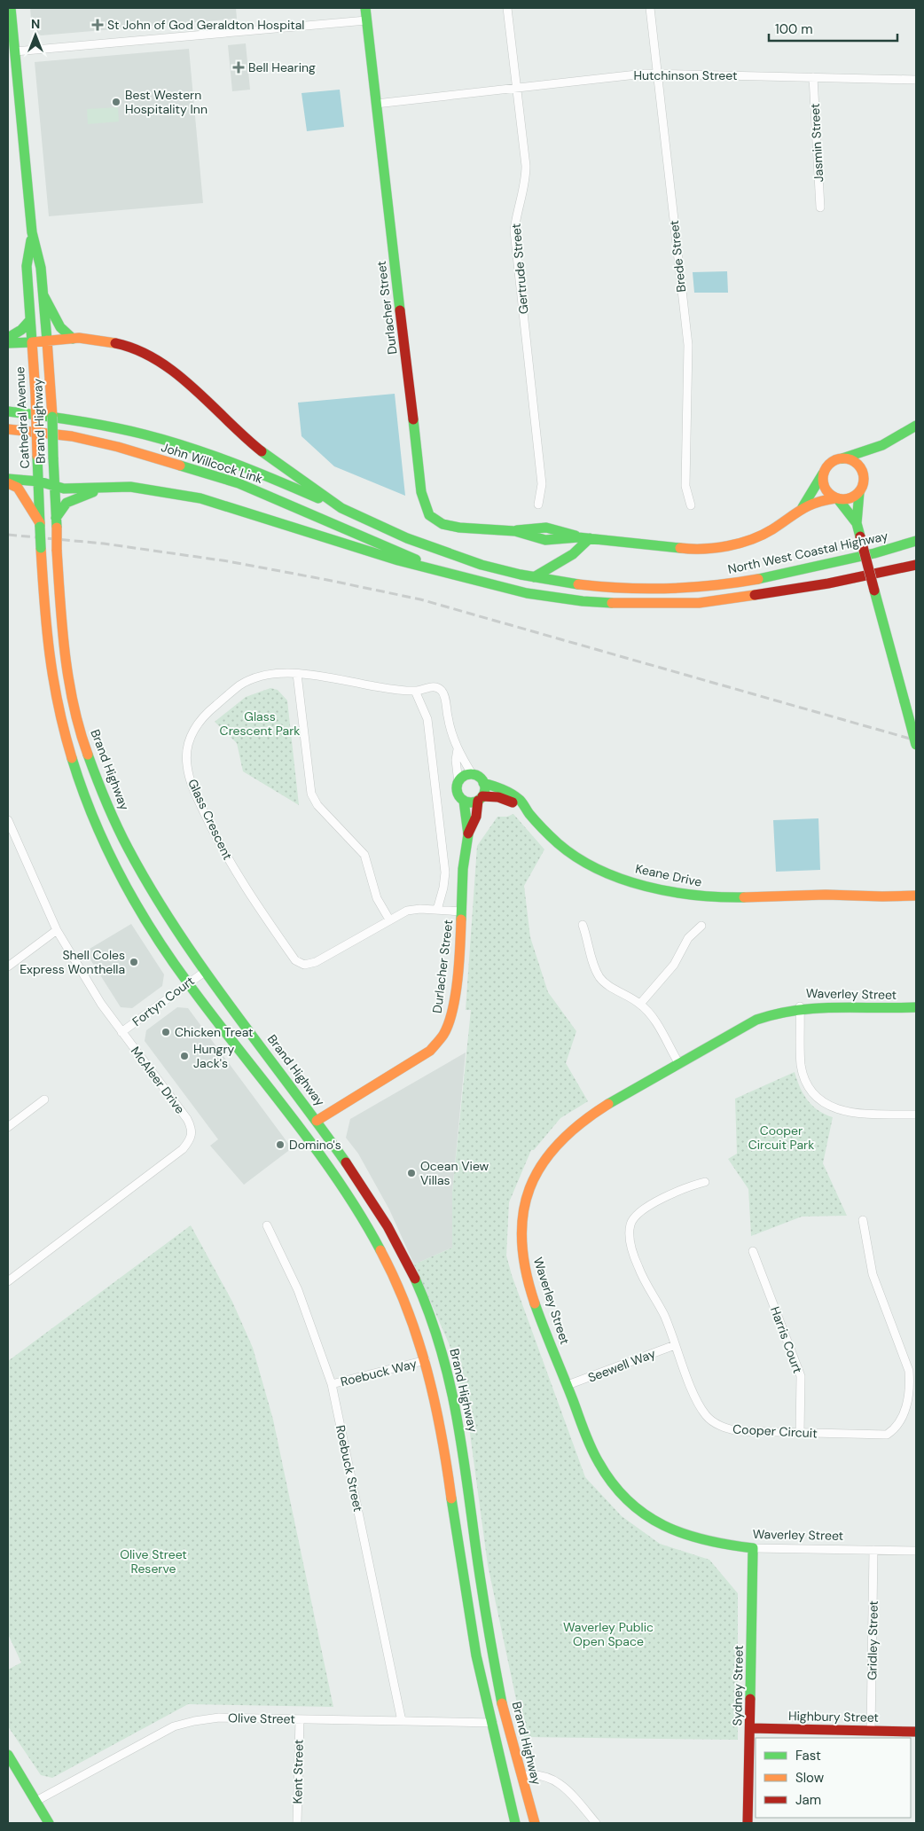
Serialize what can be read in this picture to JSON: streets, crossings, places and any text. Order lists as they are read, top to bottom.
{
  "streets": {
    "main road": [
      "Durlacher Street",
      "Cathedral Avenue",
      "Brand Highway",
      "John Willcock Link",
      "North West Coastal Highway",
      "Keane Drive",
      "Waverley Street",
      "Sydney Street",
      "Highbury Street"
    ],
    "street": [
      "Hutchinson Street",
      "Jasmin Street",
      "Brede Street",
      "Gertrude Street",
      "Glass Crescent",
      "Fortyn Court",
      "McAleer Drive",
      "Harris Court",
      "Seewell Way",
      "Roebuck Way",
      "Cooper Circuit",
      "Roebuck Street",
      "Gridley Street",
      "Olive Street",
      "Kent Street"
    ]
  },
  "crossings": [
    ["Hutchinson Street", "Jasmin Street"],
    ["Hutchinson Street", "Brede Street"],
    ["Hutchinson Street", "Gertrude Street"],
    ["Hutchinson Street", "Durlacher Street"],
    ["Durlacher Street", "Brand Highway"],
    ["Durlacher Street", "Glass Crescent"],
    ["Durlacher Street", "Keane Drive"],
    ["Cathedral Avenue", "Brand Highway"],
    ["Cathedral Avenue", "Fortyn Court"],
    ["Brand Highway", "Fortyn Court"],
    ["Brand Highway", "Olive Street"],
    ["John Willcock Link", "North West Coastal Highway"],
    ["Waverley Street", "Seewell Way"],
    ["Waverley Street", "Gridley Street"],
    ["Waverley Street", "Sydney Street"],
    ["Fortyn Court", "McAleer Drive"],
    ["Harris Court", "Cooper Circuit"],
    ["Seewell Way", "Cooper Circuit"],
    ["Roebuck Way", "Roebuck Street"],
    ["Roebuck Street", "Olive Street"],
    ["Gridley Street", "Highbury Street"],
    ["Sydney Street", "Highbury Street"],
    ["Olive Street", "Kent Street"]
  ],
  "parks": [
    "Glass Crescent Park",
    "Cooper Circuit Park",
    "Olive Street Reserve",
    "Waverley Public Open Space"
  ],
  "places": {
    "health": ["St John of God Geraldton Hospital", "Bell Hearing"],
    "other": [
      "Best Western Hospitality Inn",
      "Shell Coles Express Wonthella",
      "Chicken Treat",
      "Hungry Jack's",
      "Domino's",
      "Ocean View Villas"
    ]
  },
  "legend": ["Fast", "Slow", "Jam"],
  "scale_bar": "100 m",
  "north": "top"
}
